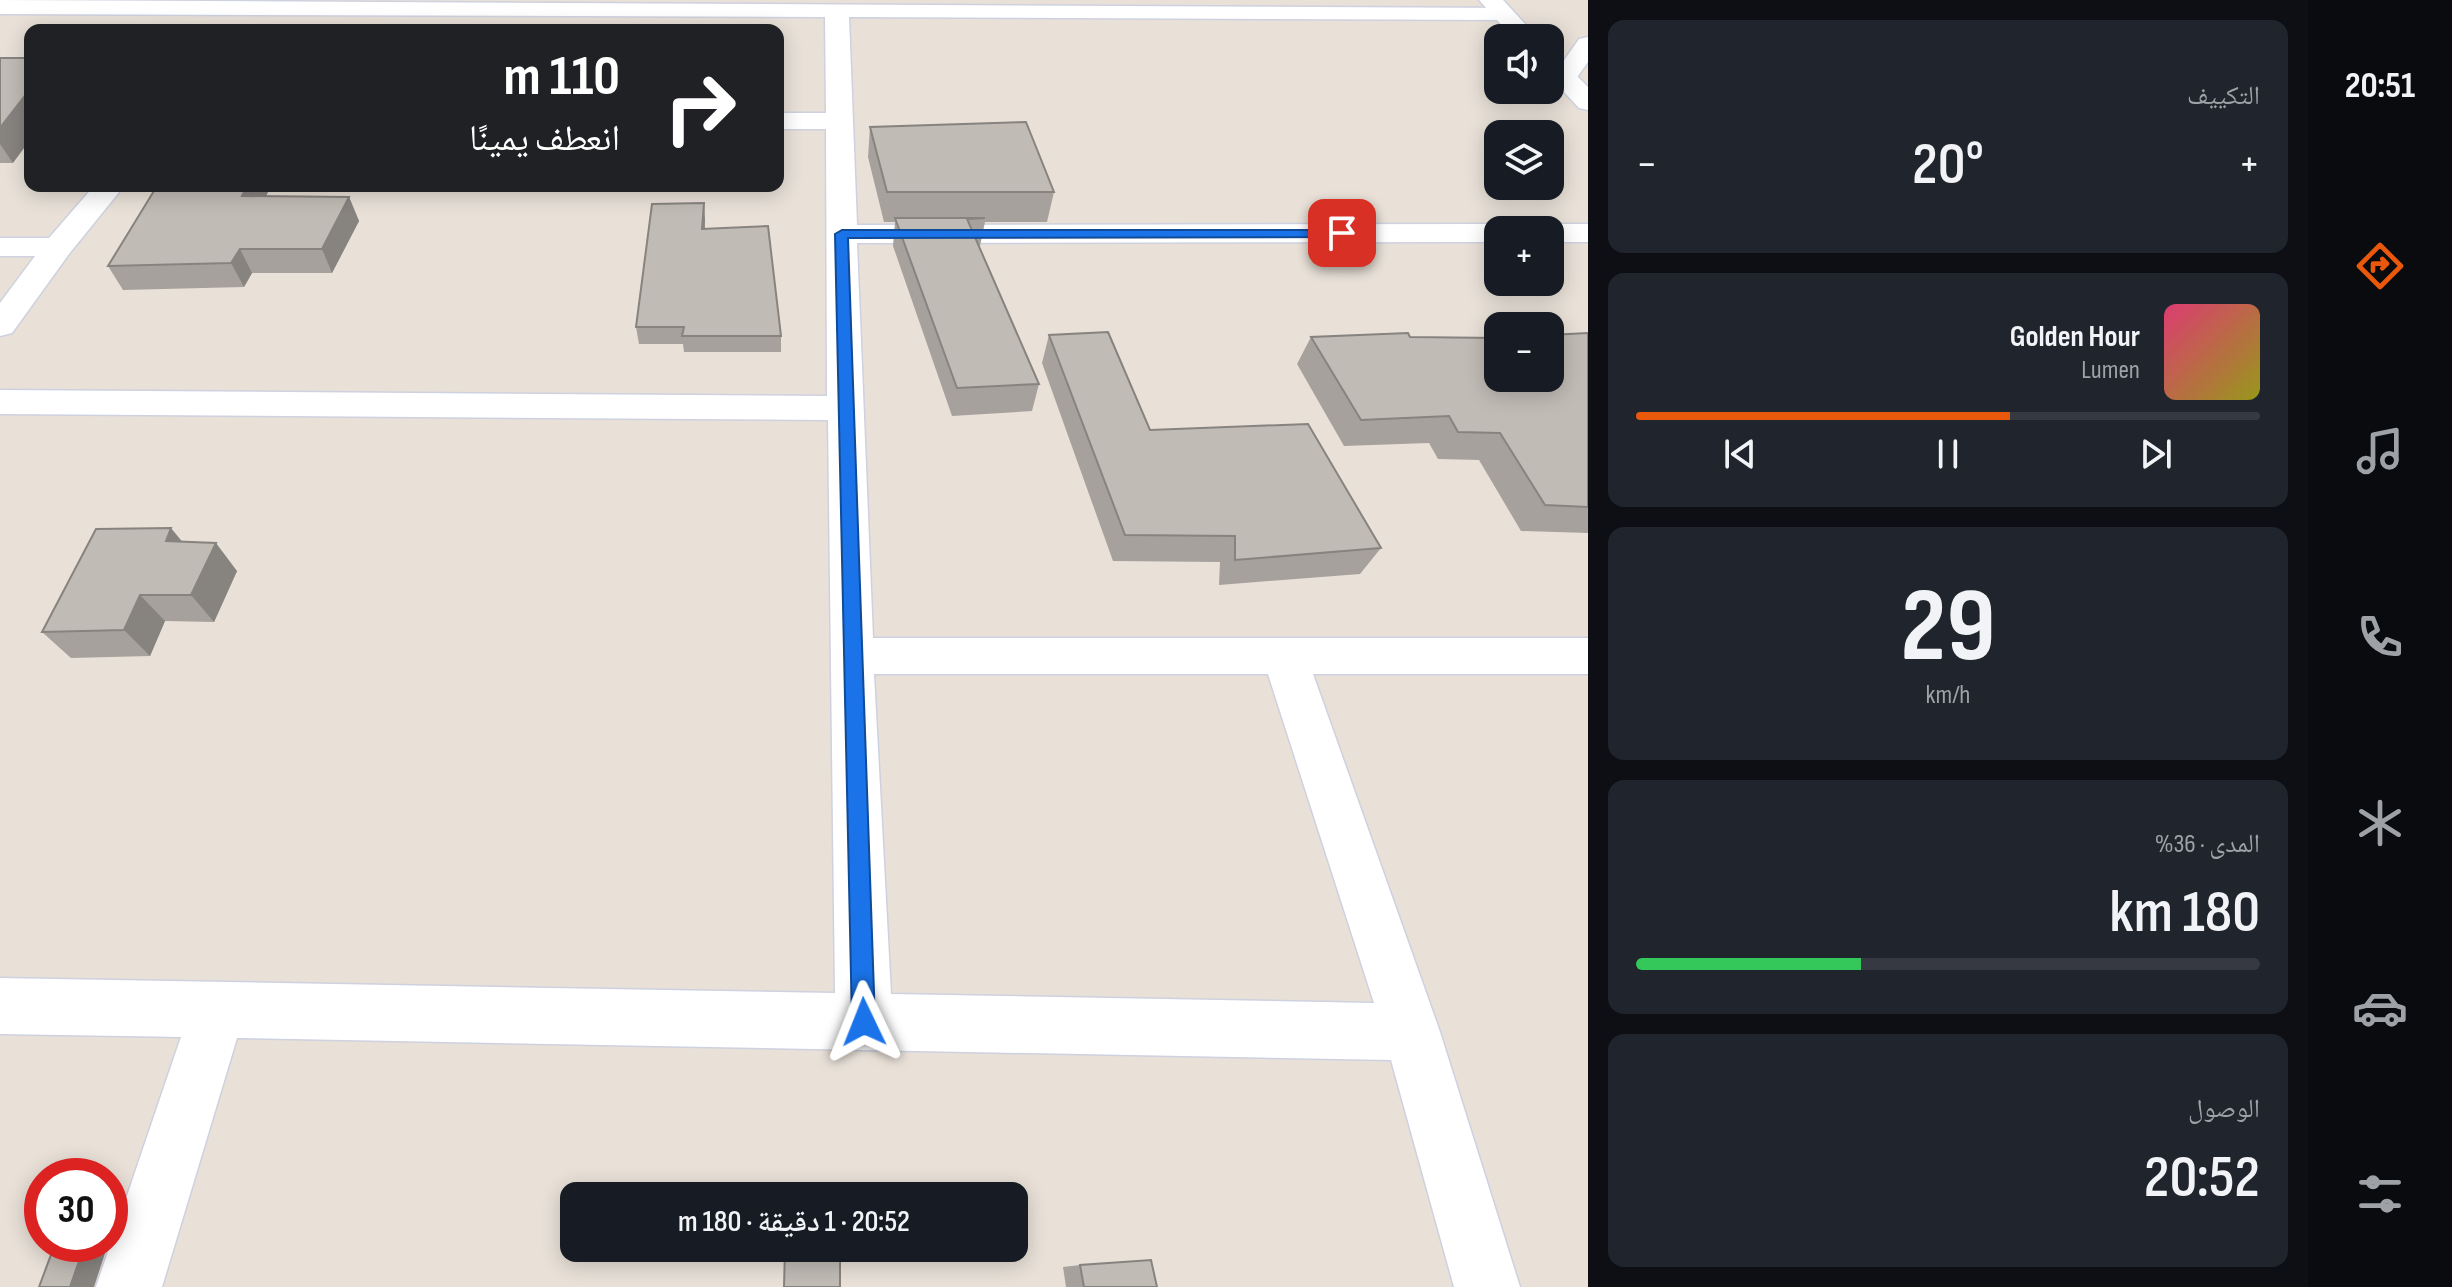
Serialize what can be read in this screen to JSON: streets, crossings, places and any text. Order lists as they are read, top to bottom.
{
  "page": {
    "tabs": "20:51",
    "tile": [
      "التكييف",
      ["29", "km/h"],
      ["المدى · 36%", "180 km"],
      ["الوصول", "20:52"]
    ],
    "map_buttons": ["+", "−"],
    "turn": ["110 m", "انعطف يمينًا"],
    "heat": ["−", "20°", "+"],
    "song": ["Golden Hour", "Lumen"],
    "limit": "30",
    "trip": "20:52 · 1 دقيقة · 180 m"
  }
}
